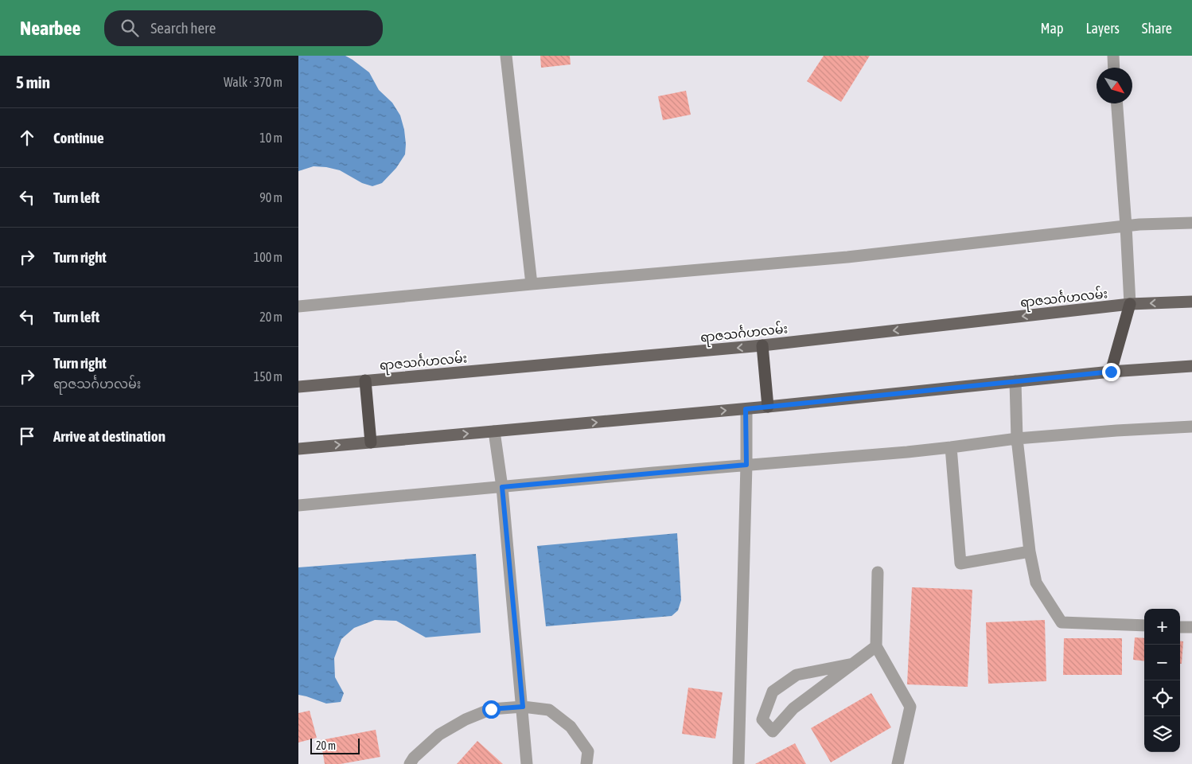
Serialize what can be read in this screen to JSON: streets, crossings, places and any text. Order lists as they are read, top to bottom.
{
  "streets": {
    "main road": ["ရာဇသင်္ဂဟလမ်း"]
  },
  "scale_bar": "20 m",
  "north": "bottom right",
  "page": {
    "header": "Nearbee",
    "search": "Search here",
    "nav": ["Map", "Layers", "Share"],
    "heading": ["5 min", "Walk · 370 m"],
    "list": [
      ["Continue", "10 m"],
      ["Turn left", "90 m"],
      ["Turn right", "100 m"],
      ["Turn left", "20 m"],
      ["Turn right", "ရာဇသင်္ဂဟလမ်း", "150 m"],
      "Arrive at destination"
    ],
    "map_buttons": ["+", "−"],
    "scale": "20 m"
  }
}
